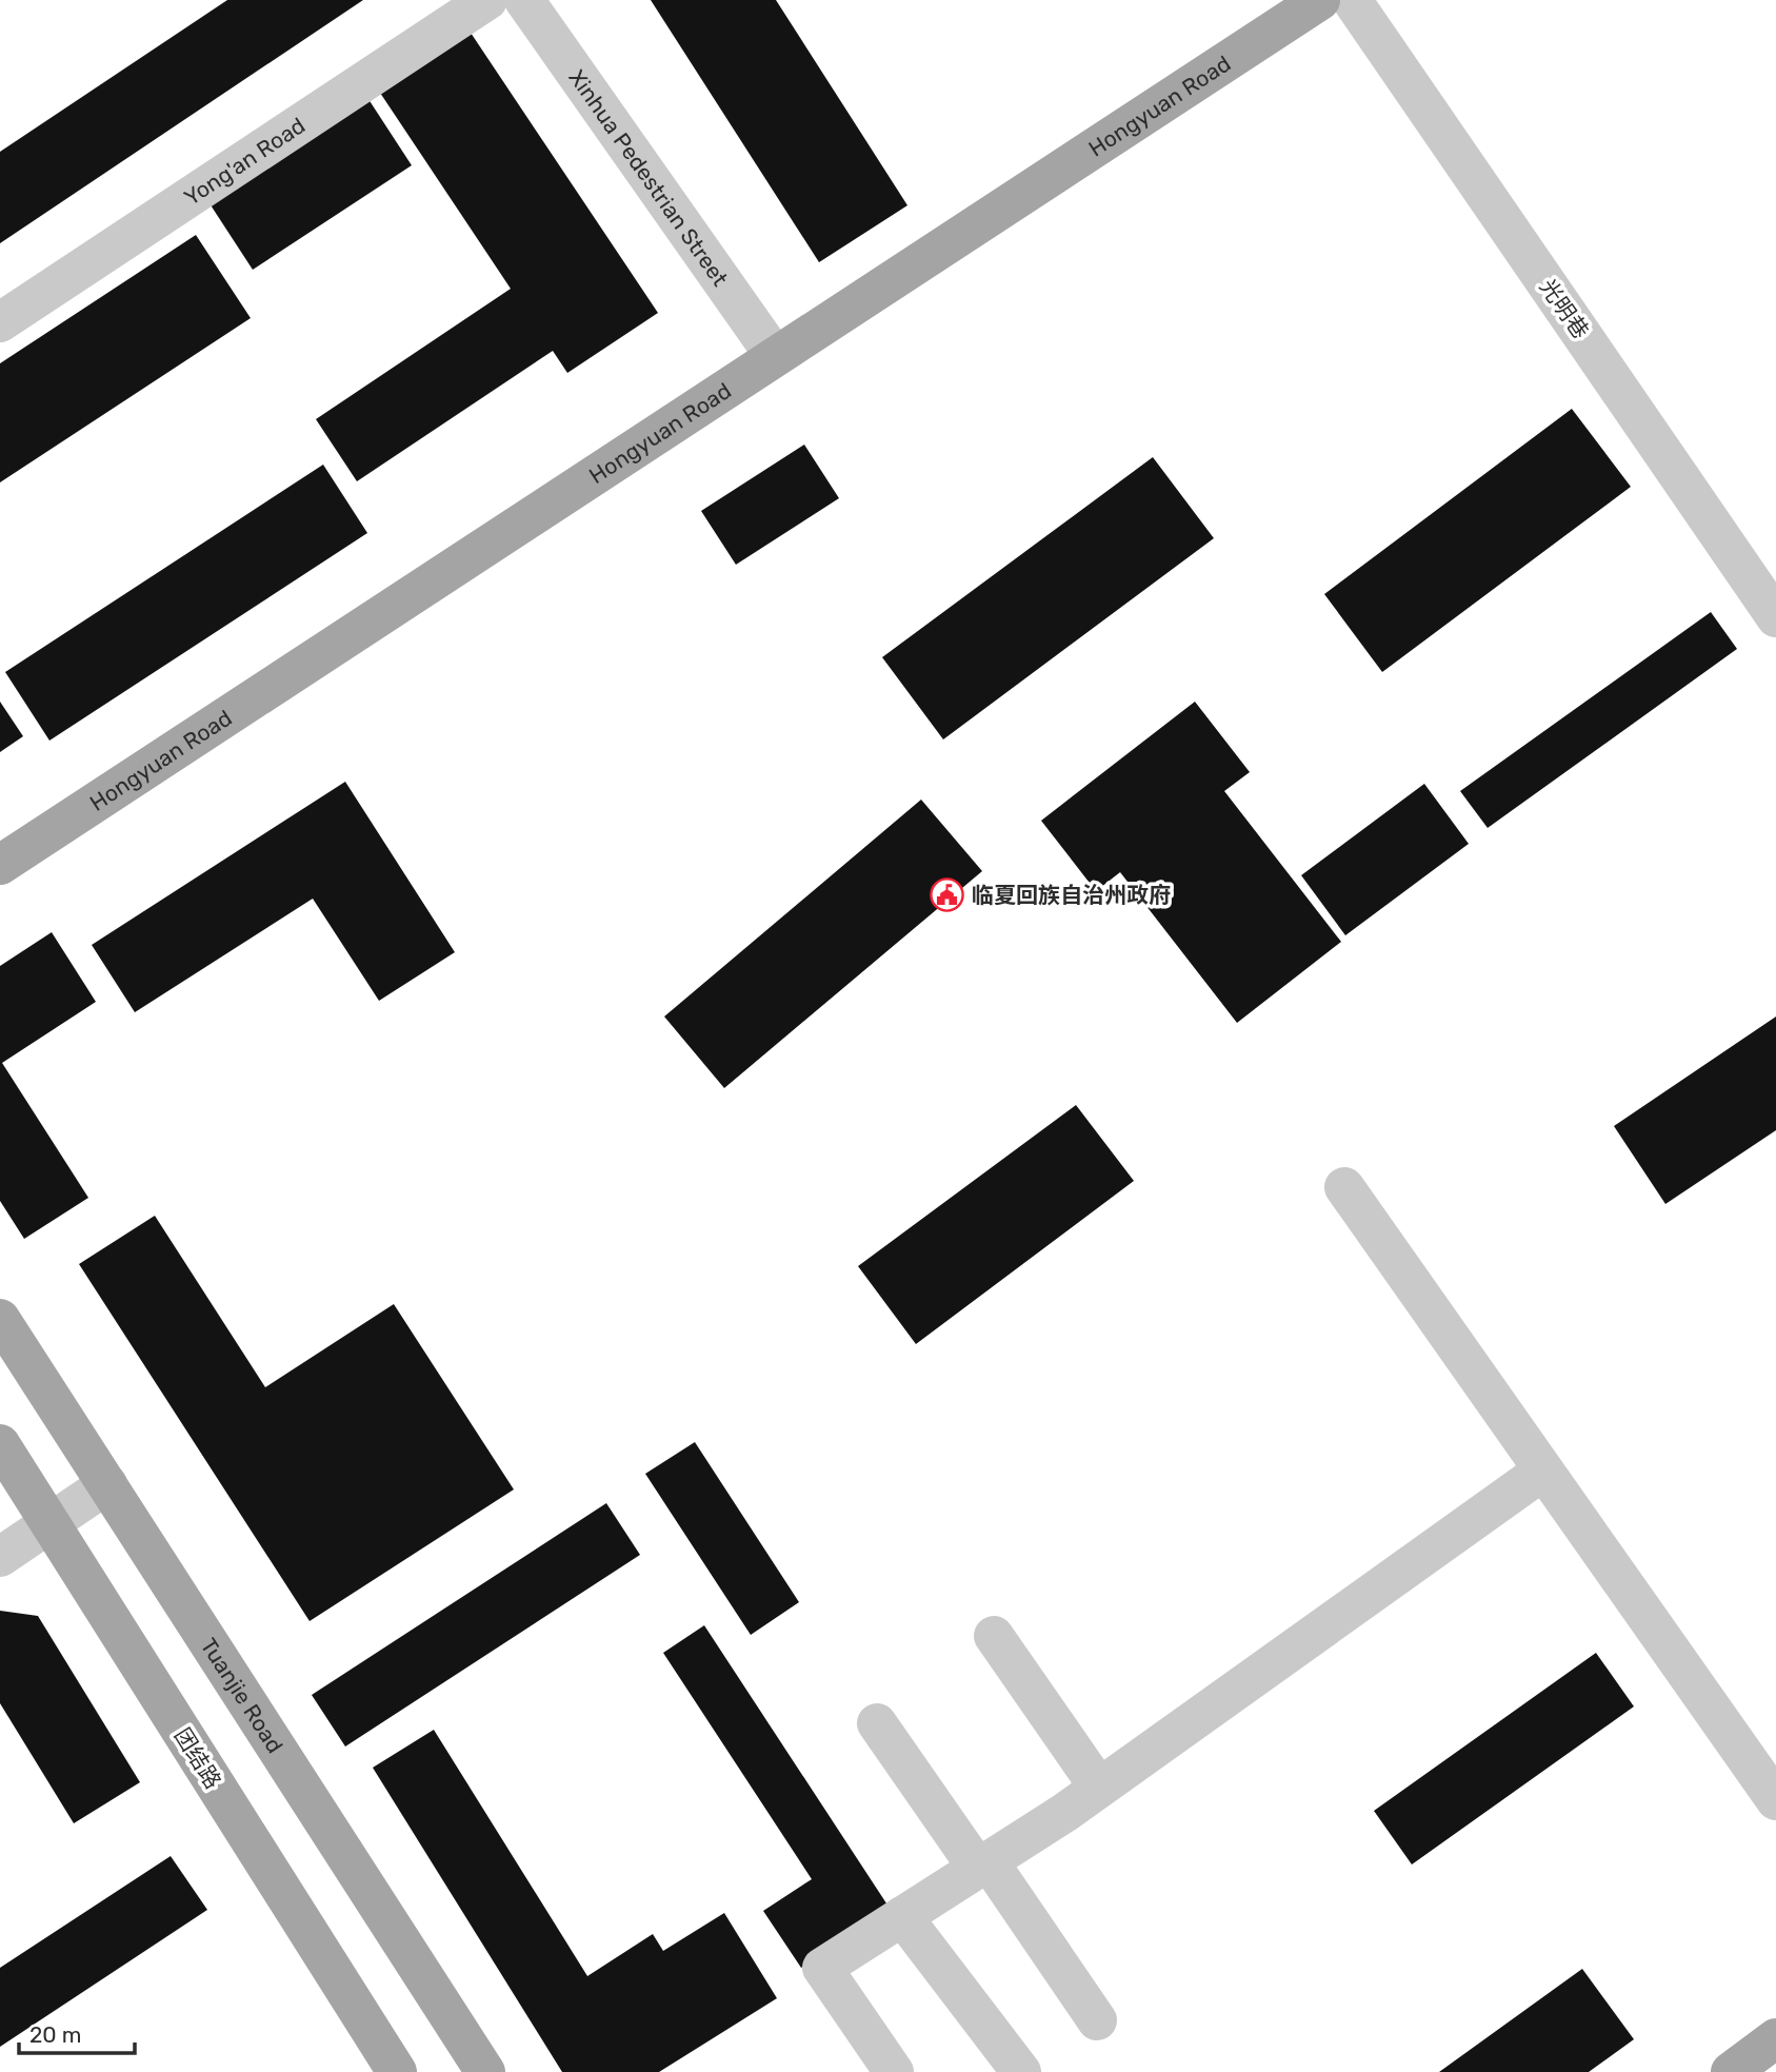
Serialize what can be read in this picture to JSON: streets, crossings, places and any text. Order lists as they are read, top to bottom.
{
  "streets": {
    "main road": ["Hongyuan Road", "Tuanjie Road", "团结路"],
    "street": ["Yong'an Road", "Xinhua Pedestrian Street", "光明巷"]
  },
  "crossings": [
    ["Hongyuan Road", "Xinhua Pedestrian Street"]
  ],
  "places": {
    "public building": ["临夏回族自治州政府"]
  },
  "scale_bar": "20 m"
}
